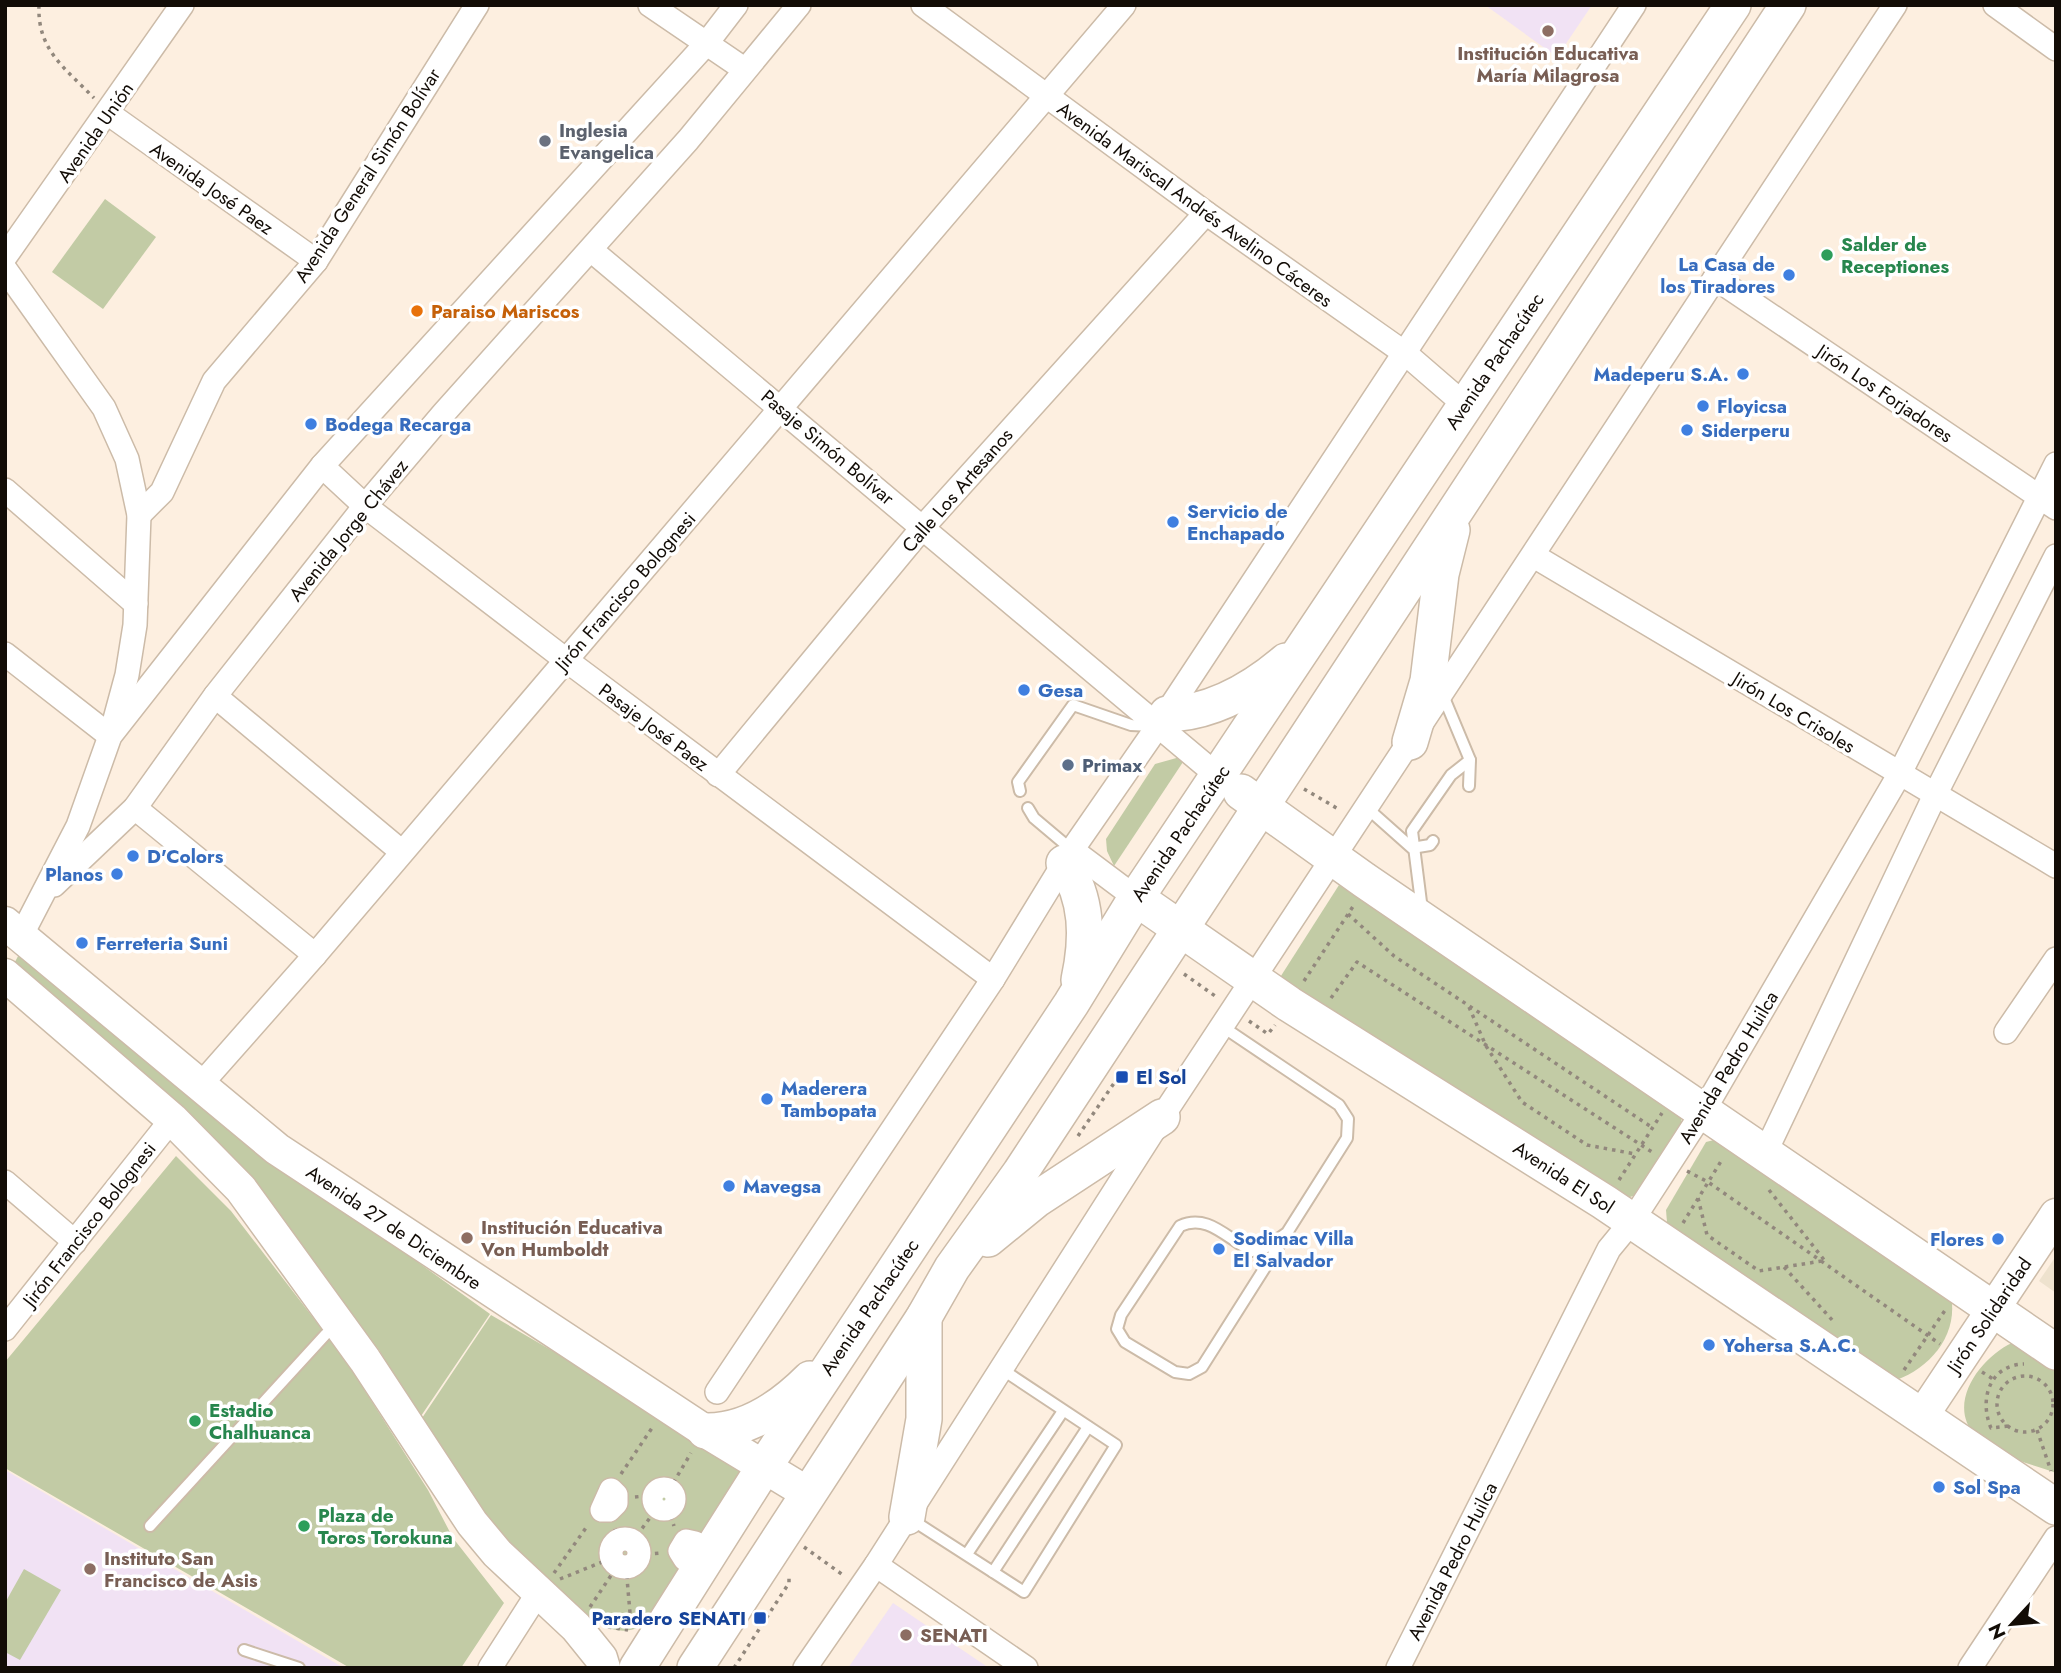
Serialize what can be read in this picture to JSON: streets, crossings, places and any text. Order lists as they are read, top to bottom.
{
  "streets": {
    "main road": ["Avenida Pachacútec", "Avenida El Sol"],
    "street": [
      "Avenida Unión",
      "Avenida General Simón Bolívar",
      "Avenida José Paez",
      "Avenida Mariscal Andrés Avelino Cáceres",
      "Jirón Los Forjadores",
      "Pasaje Simón Bolívar",
      "Calle Los Artesanos",
      "Avenida Jorge Chávez",
      "Jirón Francisco Bolognesi",
      "Jirón Los Crisoles",
      "Pasaje José Paez",
      "Avenida Pedro Huilca",
      "Avenida 27 de Diciembre",
      "Jirón Solidaridad"
    ]
  },
  "crossings": [
    ["Avenida Unión", "Avenida José Paez"],
    ["Avenida General Simón Bolívar", "Avenida José Paez"],
    ["Avenida Mariscal Andrés Avelino Cáceres", "Avenida Pachacútec"],
    ["Avenida Mariscal Andrés Avelino Cáceres", "Calle Los Artesanos"],
    ["Avenida Mariscal Andrés Avelino Cáceres", "Jirón Francisco Bolognesi"],
    ["Avenida Pachacútec", "Avenida El Sol"],
    ["Avenida Pachacútec", "Avenida 27 de Diciembre"],
    ["Jirón Los Forjadores", "Avenida Pedro Huilca"],
    ["Pasaje Simón Bolívar", "Calle Los Artesanos"],
    ["Pasaje Simón Bolívar", "Avenida Jorge Chávez"],
    ["Pasaje Simón Bolívar", "Jirón Francisco Bolognesi"],
    ["Calle Los Artesanos", "Pasaje José Paez"],
    ["Avenida Jorge Chávez", "Pasaje José Paez"],
    ["Avenida Jorge Chávez", "Avenida 27 de Diciembre"],
    ["Jirón Francisco Bolognesi", "Pasaje José Paez"],
    ["Jirón Francisco Bolognesi", "Avenida 27 de Diciembre"],
    ["Jirón Los Crisoles", "Avenida Pedro Huilca"],
    ["Avenida Pedro Huilca", "Avenida El Sol"],
    ["Avenida El Sol", "Jirón Solidaridad"]
  ],
  "places": {
    "other": [
      "Institución Educativa María Milagrosa",
      "Inglesia Evangelica",
      "Salder de Receptiones",
      "La Casa de los Tiradores",
      "Paraiso Mariscos",
      "Madeperu S.A.",
      "Floyicsa",
      "Bodega Recarga",
      "Siderperu",
      "Servicio de Enchapado",
      "Gesa",
      "Primax",
      "D'Colors",
      "Planos",
      "Ferreteria Suni",
      "Maderera Tambopata",
      "Mavegsa",
      "Institución Educativa Von Humboldt",
      "Flores",
      "Sodimac Villa El Salvador",
      "Yohersa S.A.C.",
      "Estadio Chalhuanca",
      "Sol Spa",
      "Plaza de Toros Torokuna",
      "Instituto San Francisco de Asis",
      "SENATI"
    ],
    "transit": ["El Sol", "Paradero SENATI"]
  },
  "north": "bottom left"
}
